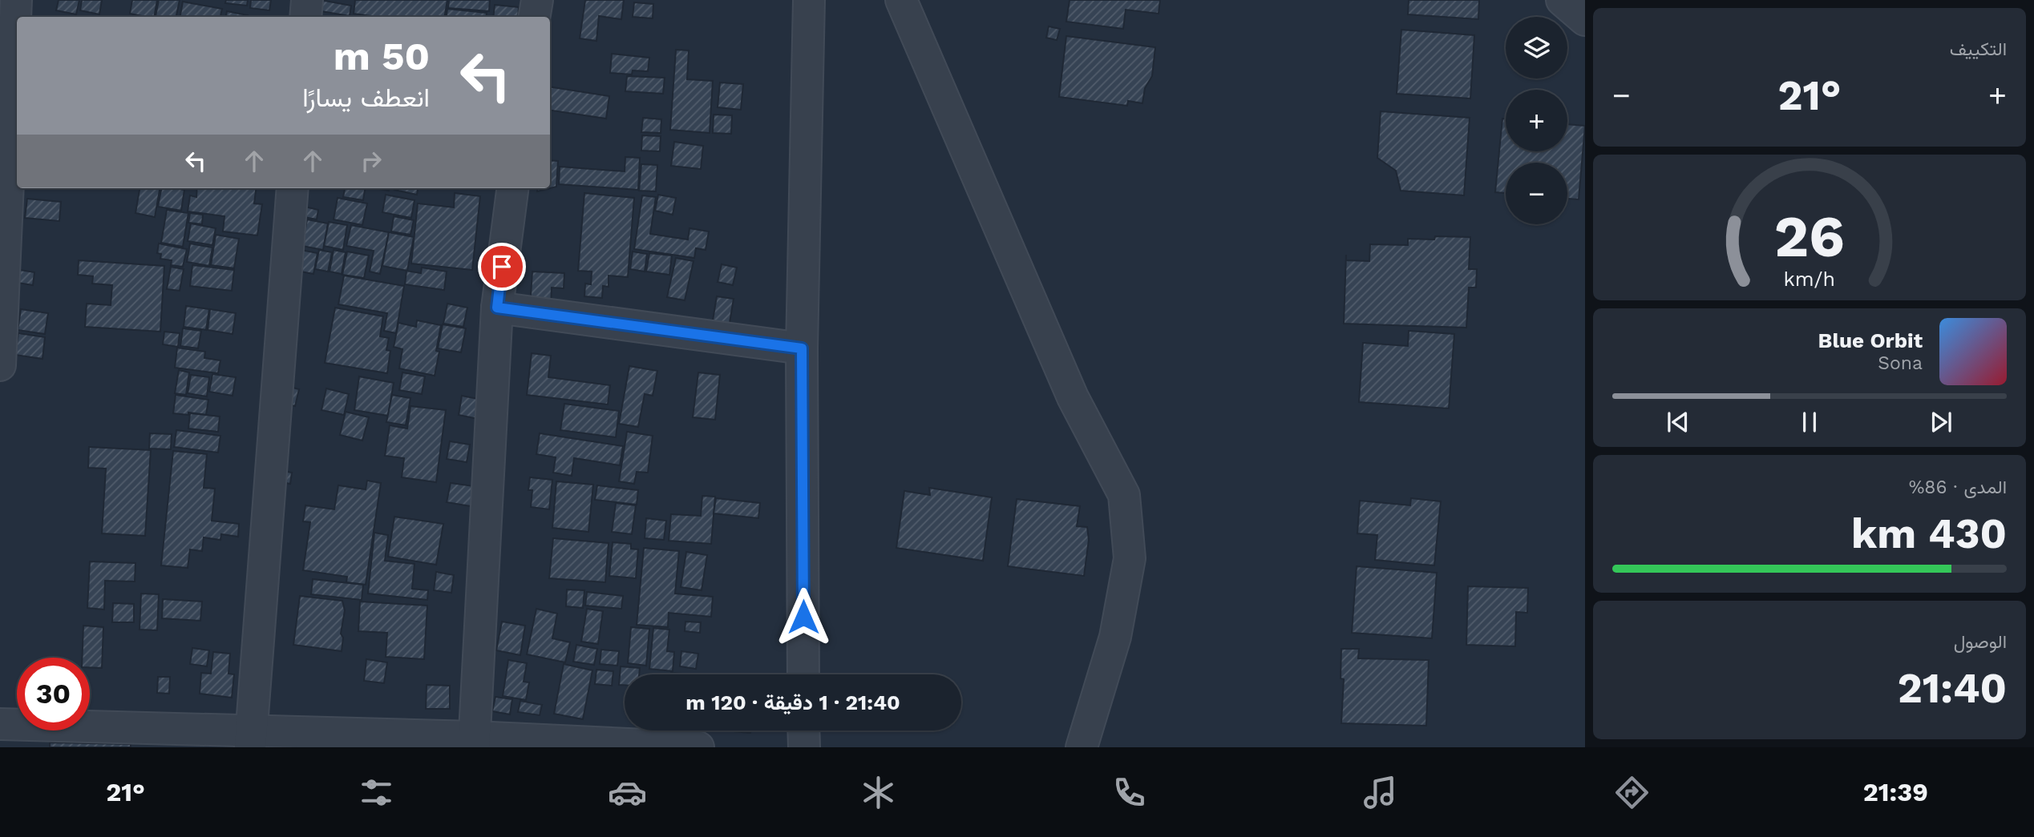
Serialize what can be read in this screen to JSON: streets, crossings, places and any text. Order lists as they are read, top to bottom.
{
  "page": {
    "tile": [
      "التكييف",
      ["المدى · 86%", "430 km"],
      ["الوصول", "21:40"]
    ],
    "map_buttons": ["+", "−"],
    "turn": ["50 m", "انعطف يسارًا"],
    "heat": ["−", "21°", "+"],
    "song": ["Blue Orbit", "Sona"],
    "limit": "30",
    "trip": "21:40 · 1 دقيقة · 120 m",
    "tabs": ["21:39", "21°"],
    "gauge": ["26", "km/h"]
  }
}
